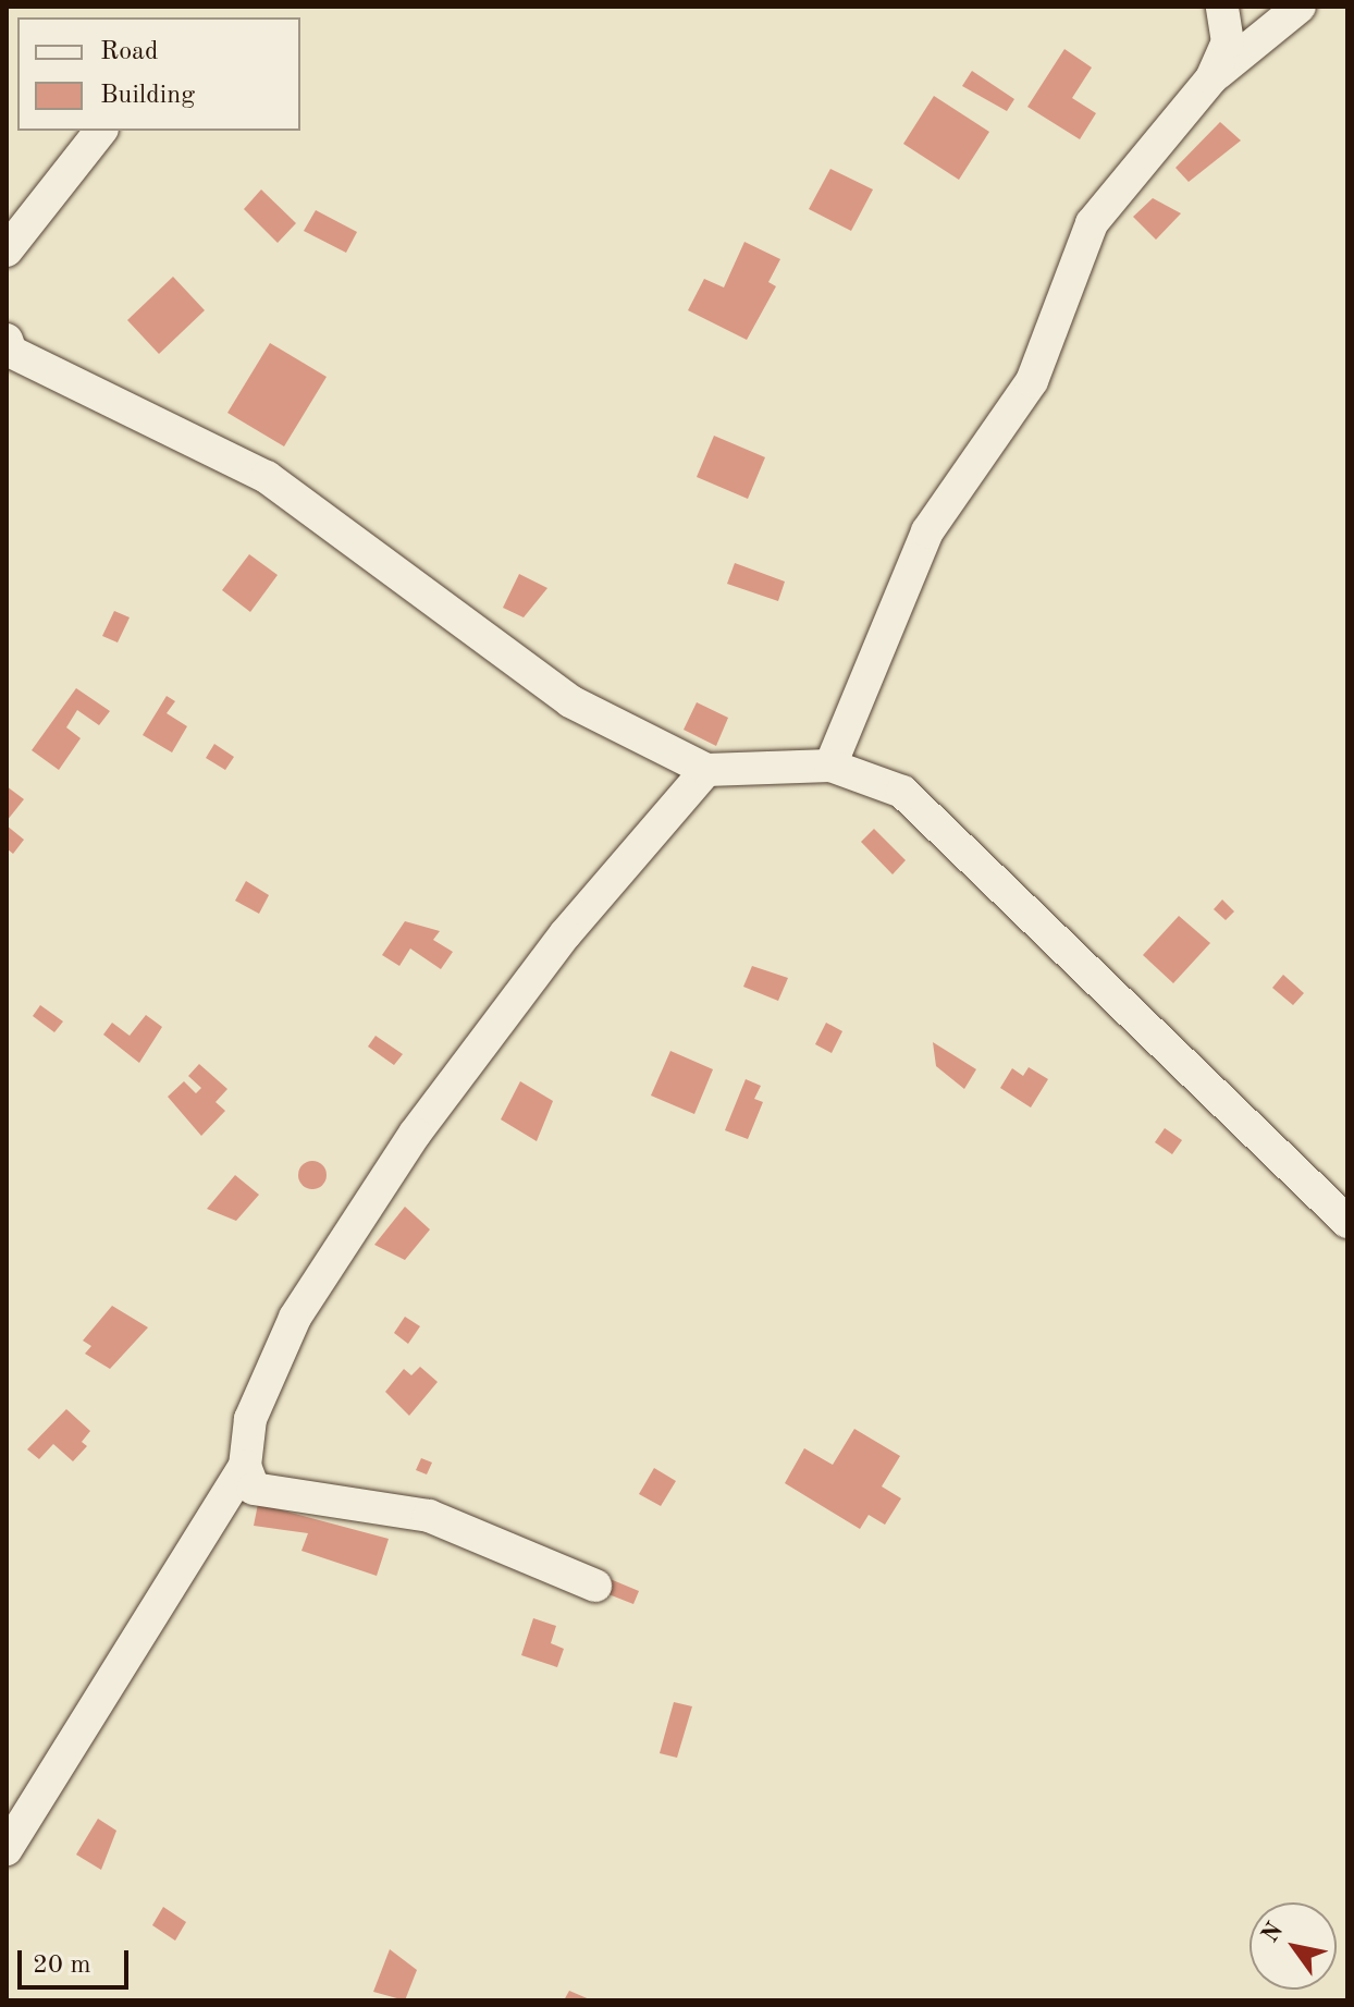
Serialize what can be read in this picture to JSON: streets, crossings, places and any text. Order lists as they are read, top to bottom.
{
  "legend": ["Road", "Building"],
  "scale_bar": "20 m",
  "north": "top left"
}
